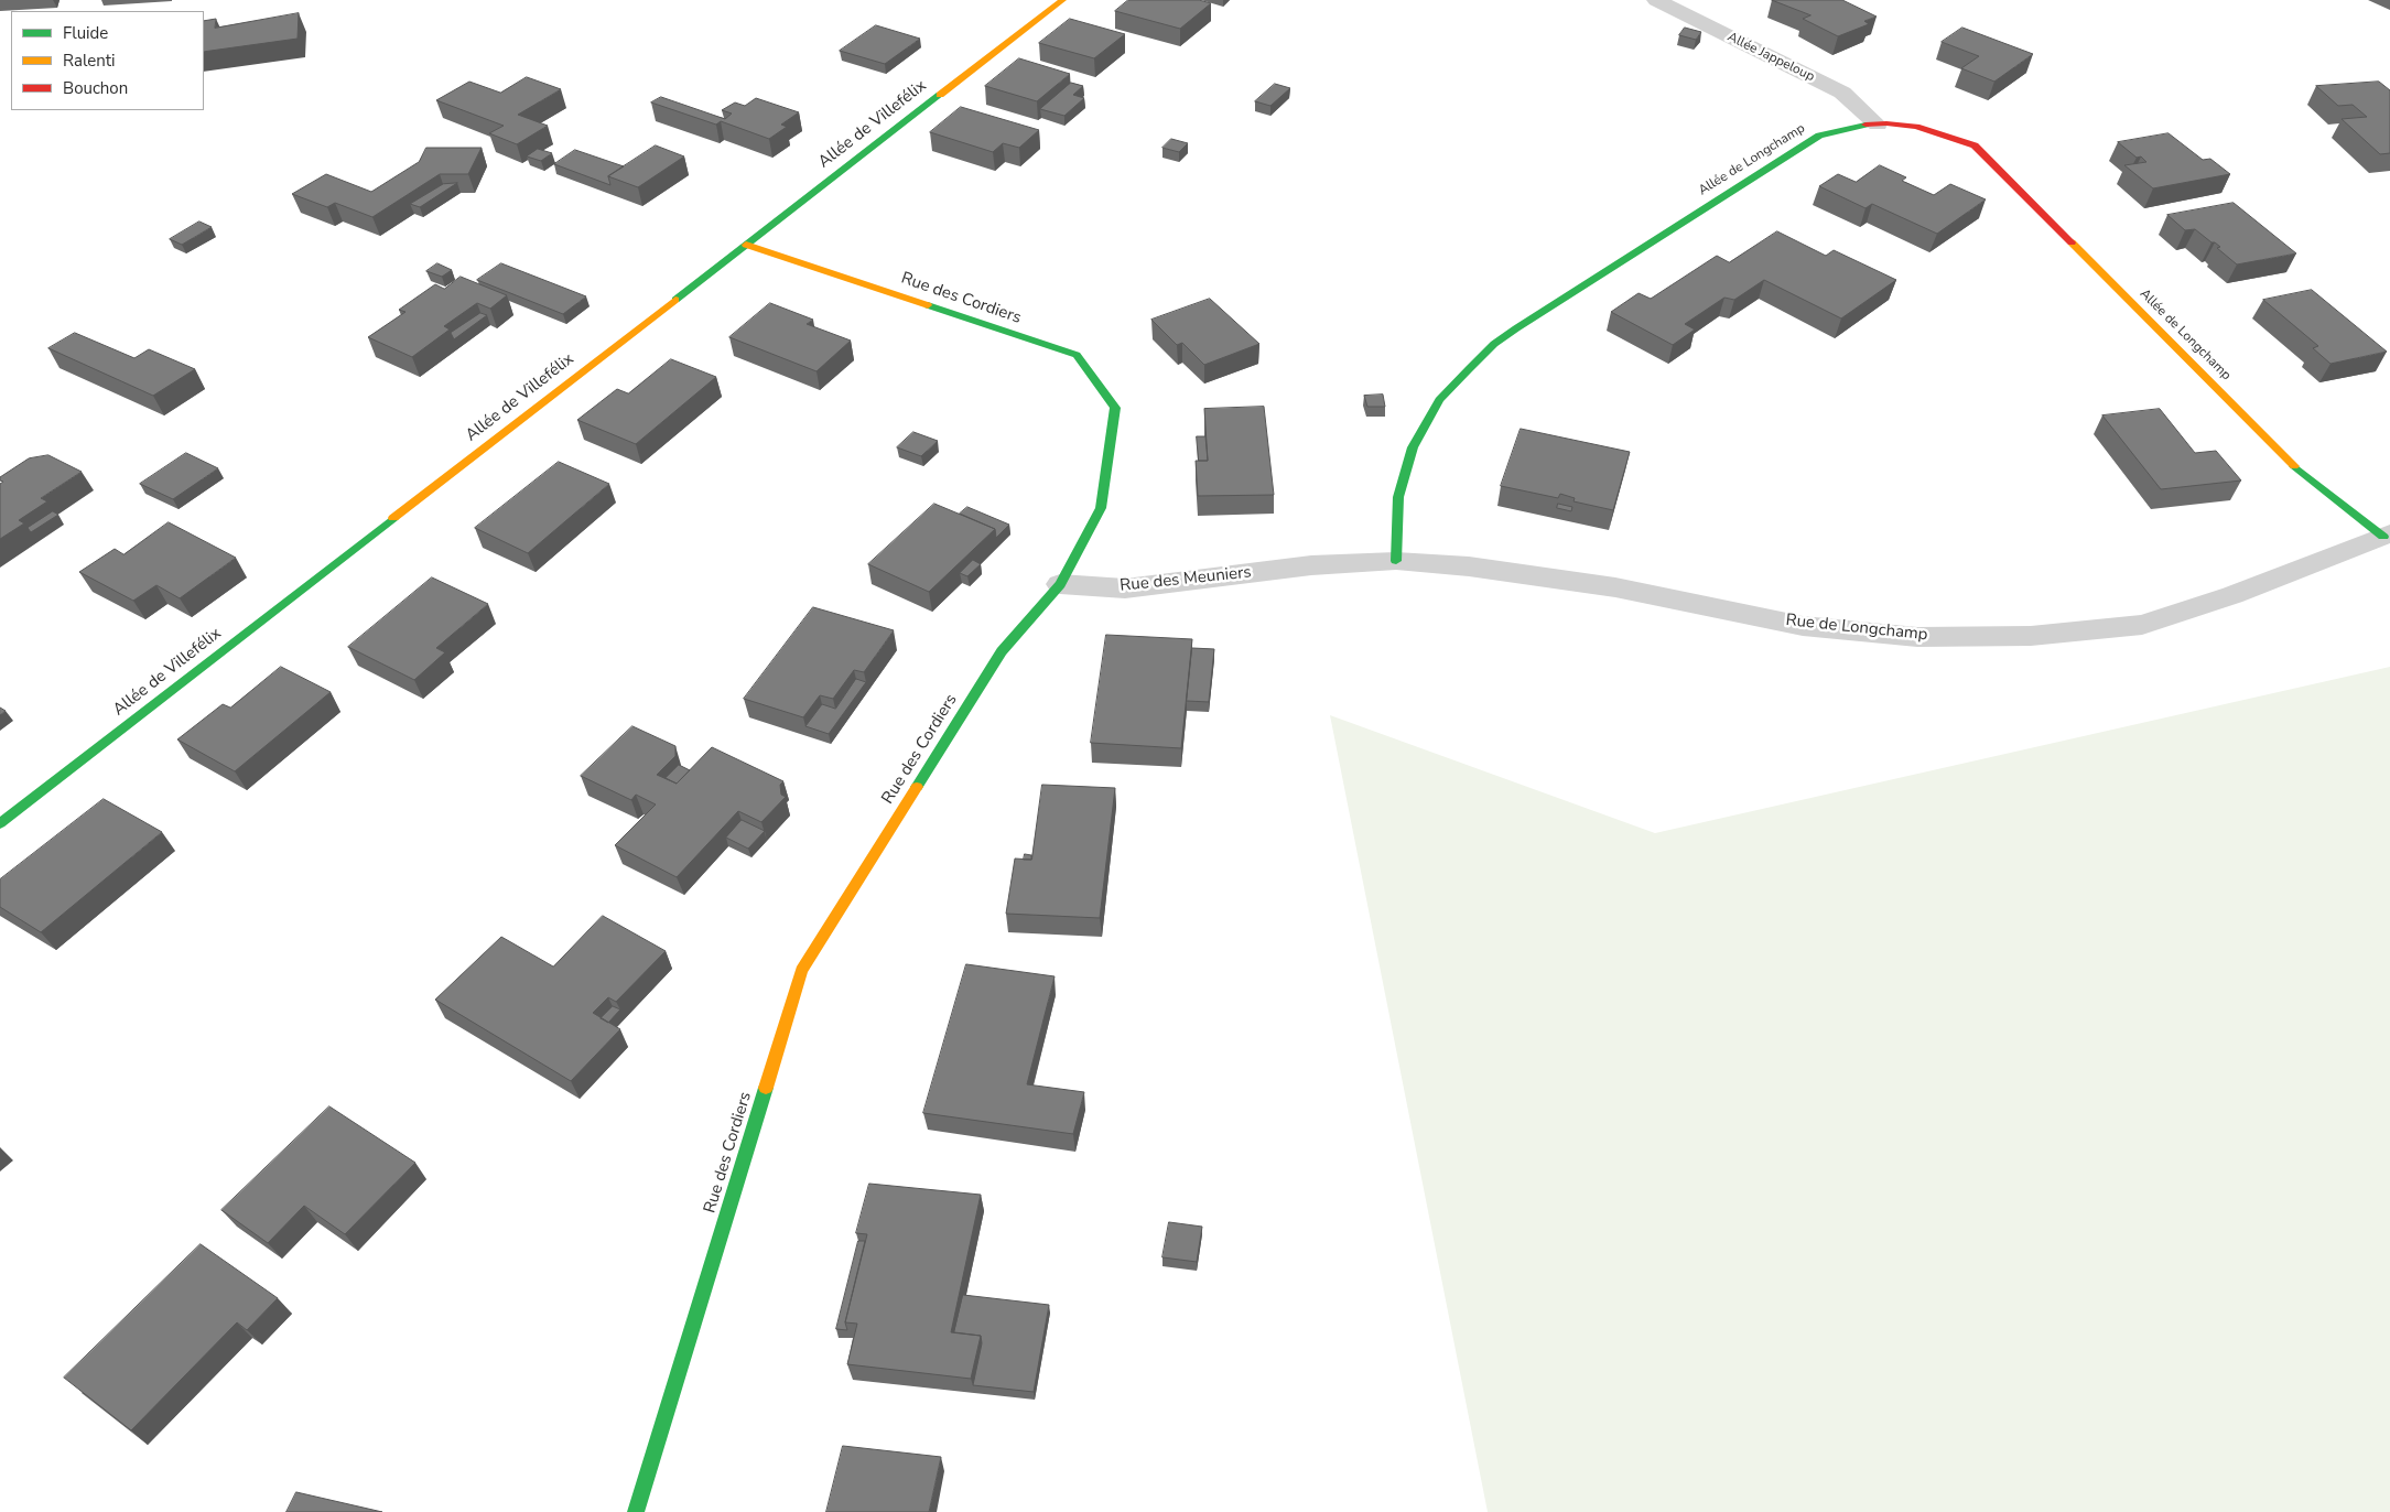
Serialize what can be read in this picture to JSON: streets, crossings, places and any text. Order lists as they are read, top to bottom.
{
  "streets": {
    "street": [
      "Allée Jappeloup",
      "Allée de Villefélix",
      "Allée de Longchamp",
      "Rue des Cordiers",
      "Rue des Meuniers",
      "Rue de Longchamp"
    ]
  },
  "crossings": [
    ["Allée Jappeloup", "Allée de Longchamp"],
    ["Allée de Villefélix", "Rue des Cordiers"],
    ["Allée de Longchamp", "Rue de Longchamp"],
    ["Rue des Cordiers", "Rue des Meuniers"],
    ["Rue des Meuniers", "Rue de Longchamp"]
  ],
  "legend": ["Fluide", "Ralenti", "Bouchon"]
}
